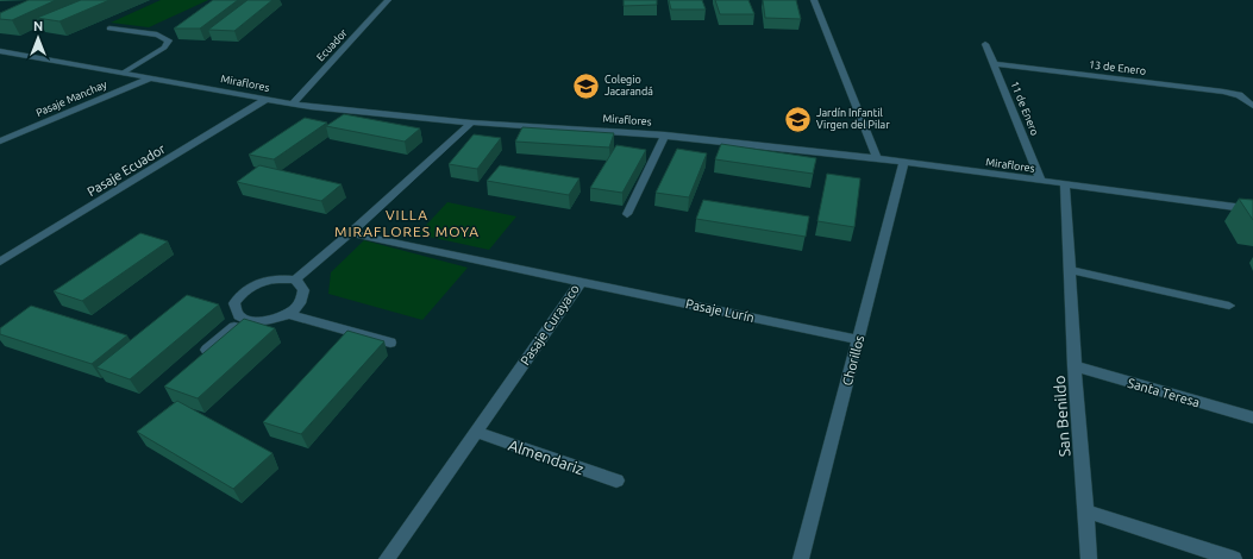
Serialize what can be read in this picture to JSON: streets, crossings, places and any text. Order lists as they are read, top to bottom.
{
  "streets": {
    "street": [
      "Ecuador",
      "13 de Enero",
      "Miraflores",
      "Pasaje Manchay",
      "11 de Enero",
      "Pasaje Ecuador",
      "Pasaje Lurín",
      "Pasaje Curayaco",
      "Chorillos",
      "Santa Teresa",
      "San Benildo",
      "Almendariz"
    ]
  },
  "crossings": [
    ["Ecuador", "Miraflores"],
    ["13 de Enero", "11 de Enero"],
    ["Miraflores", "Pasaje Manchay"],
    ["Miraflores", "11 de Enero"],
    ["Miraflores", "Pasaje Ecuador"],
    ["Miraflores", "Chorillos"],
    ["Miraflores", "San Benildo"],
    ["Pasaje Lurín", "Pasaje Curayaco"],
    ["Pasaje Lurín", "Chorillos"],
    ["Pasaje Curayaco", "Almendariz"],
    ["Santa Teresa", "San Benildo"]
  ],
  "districts": ["VILLA MIRAFLORES MOYA"],
  "places": {
    "school or university": ["Colegio Jacarandá", "Jardín Infantil Virgen del Pilar"]
  },
  "north": "top"
}
